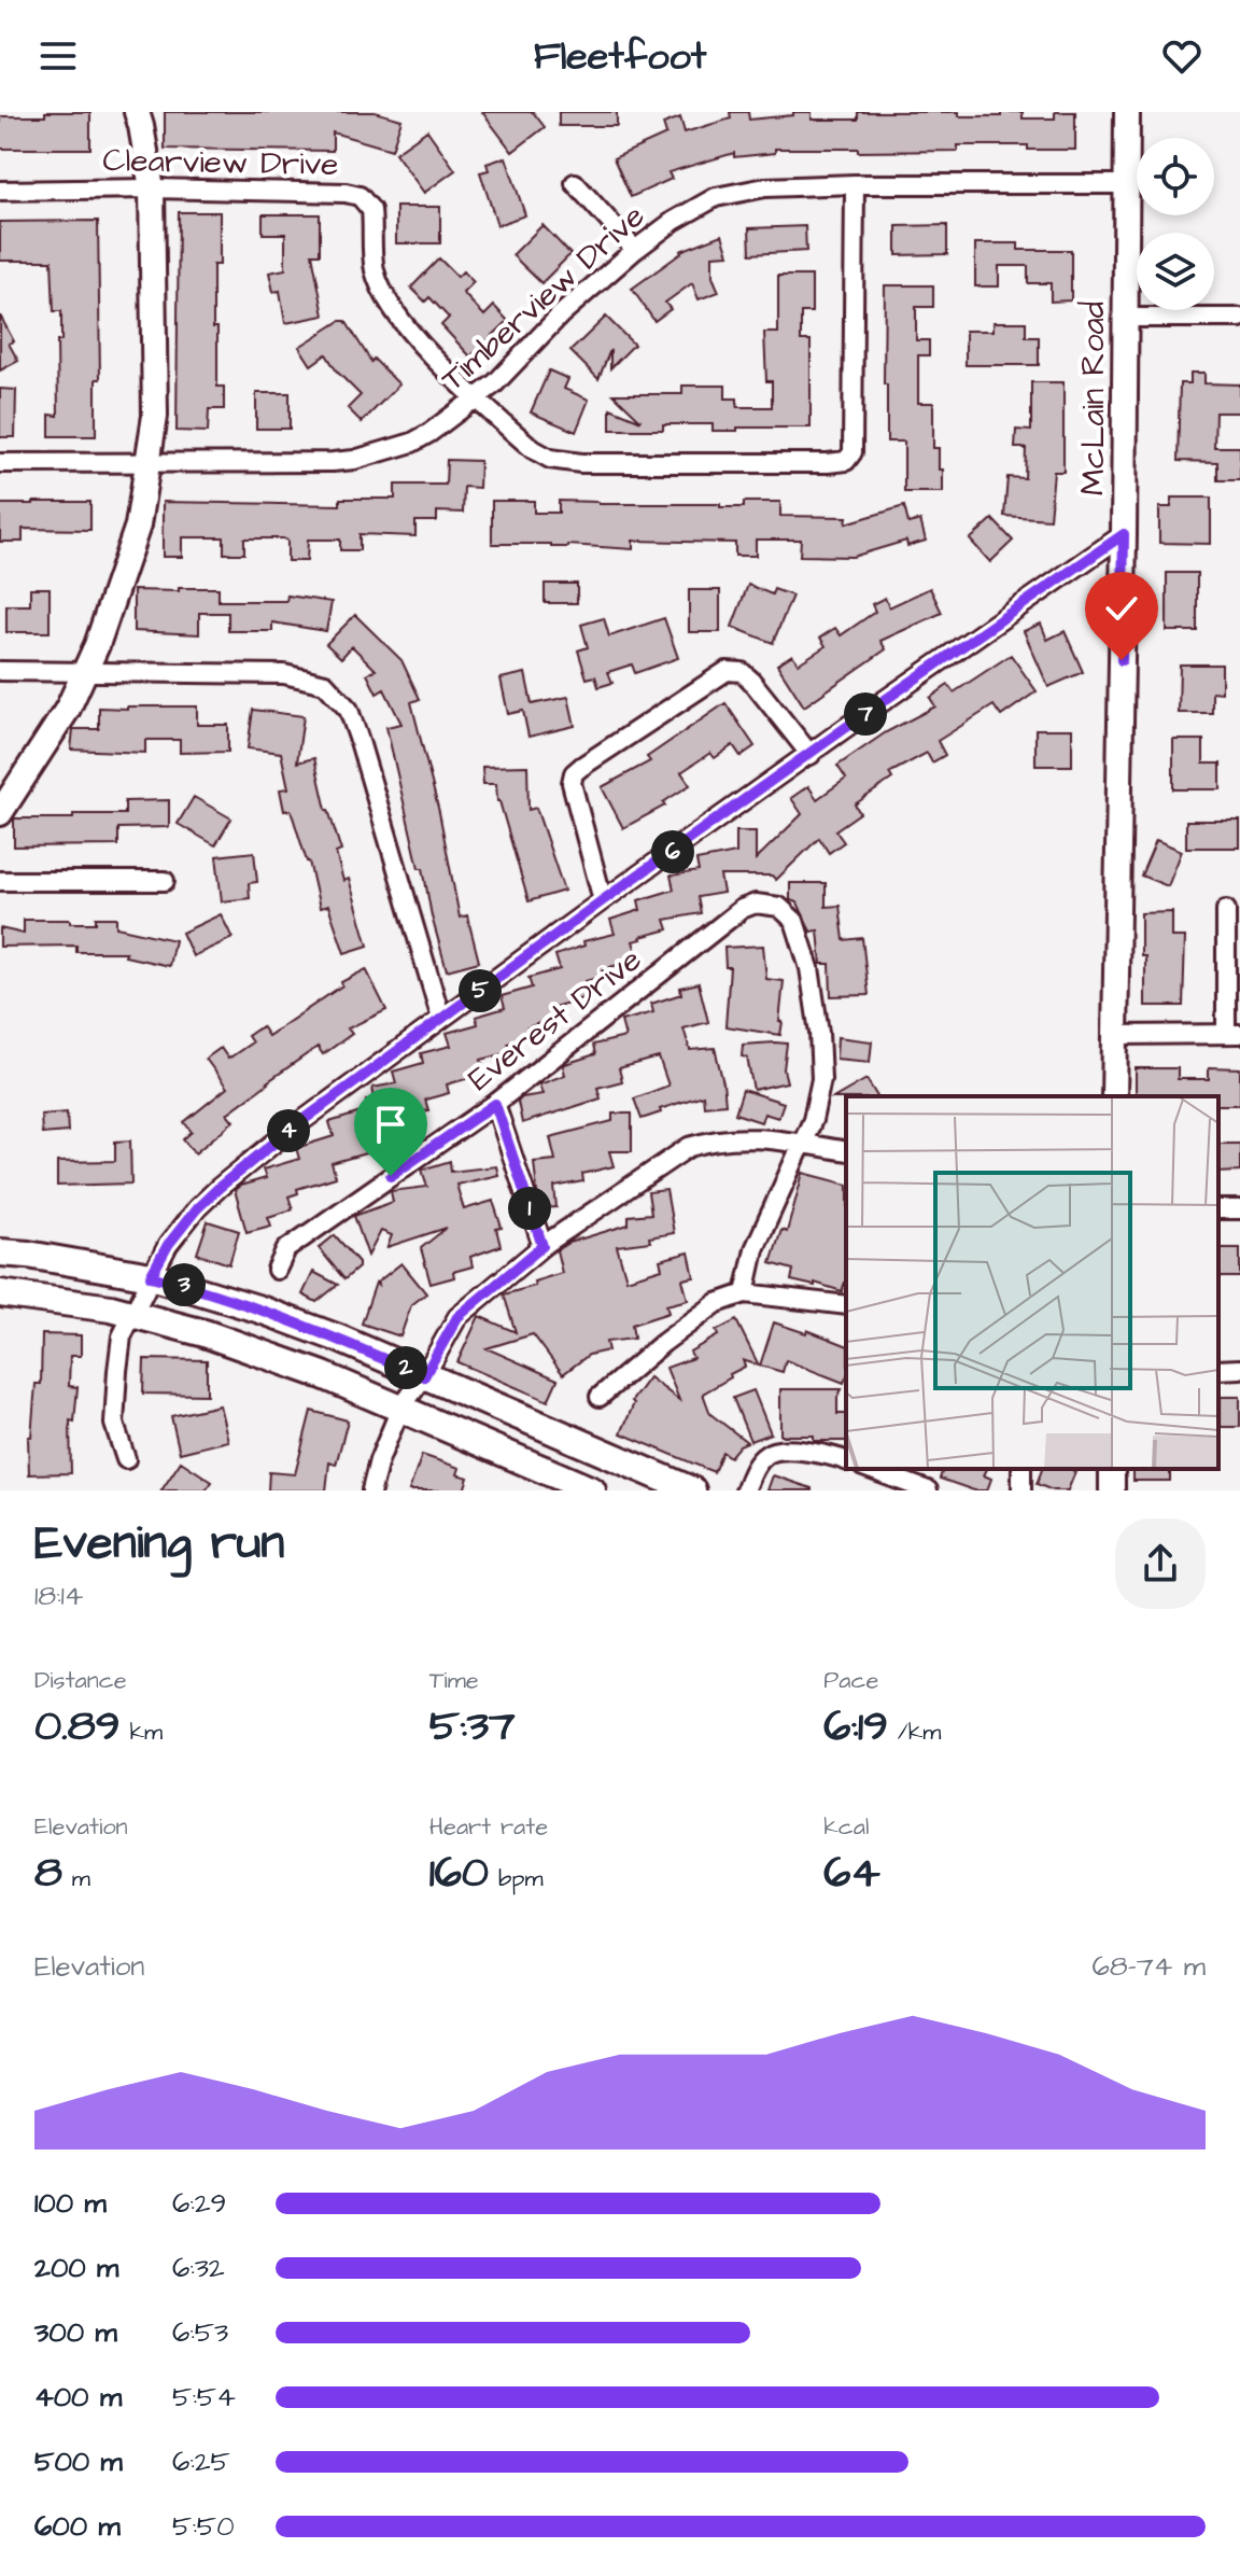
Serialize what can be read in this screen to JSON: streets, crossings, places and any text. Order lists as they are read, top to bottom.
{
  "streets": {
    "street": [
      "Clearview Drive",
      "Timberview Drive",
      "McLain Road",
      "Everest Drive"
    ]
  },
  "crossings": [
    ["Clearview Drive", "Timberview Drive"],
    ["Timberview Drive", "McLain Road"]
  ],
  "page": {
    "header": "Fleetfoot",
    "pins": [
      "7",
      "6",
      "5",
      "4",
      "1",
      "3",
      "2"
    ],
    "heading": ["Evening run", "18:14"],
    "stats": [
      ["Distance", "0.89 km"],
      ["Time", "5:37"],
      ["Pace", "6:19 /km"],
      ["Elevation", "8 m"],
      ["Heart rate", "160 bpm"],
      ["kcal", "64"]
    ],
    "chart": ["Elevation", "68–74 m"],
    "list": [
      {
        "name": "100 m",
        "note": "6:29"
      },
      {
        "name": "200 m",
        "note": "6:32"
      },
      {
        "name": "300 m",
        "note": "6:53"
      },
      {
        "name": "400 m",
        "note": "5:54"
      },
      {
        "name": "500 m",
        "note": "6:25"
      },
      {
        "name": "600 m",
        "note": "5:50"
      }
    ]
  }
}
